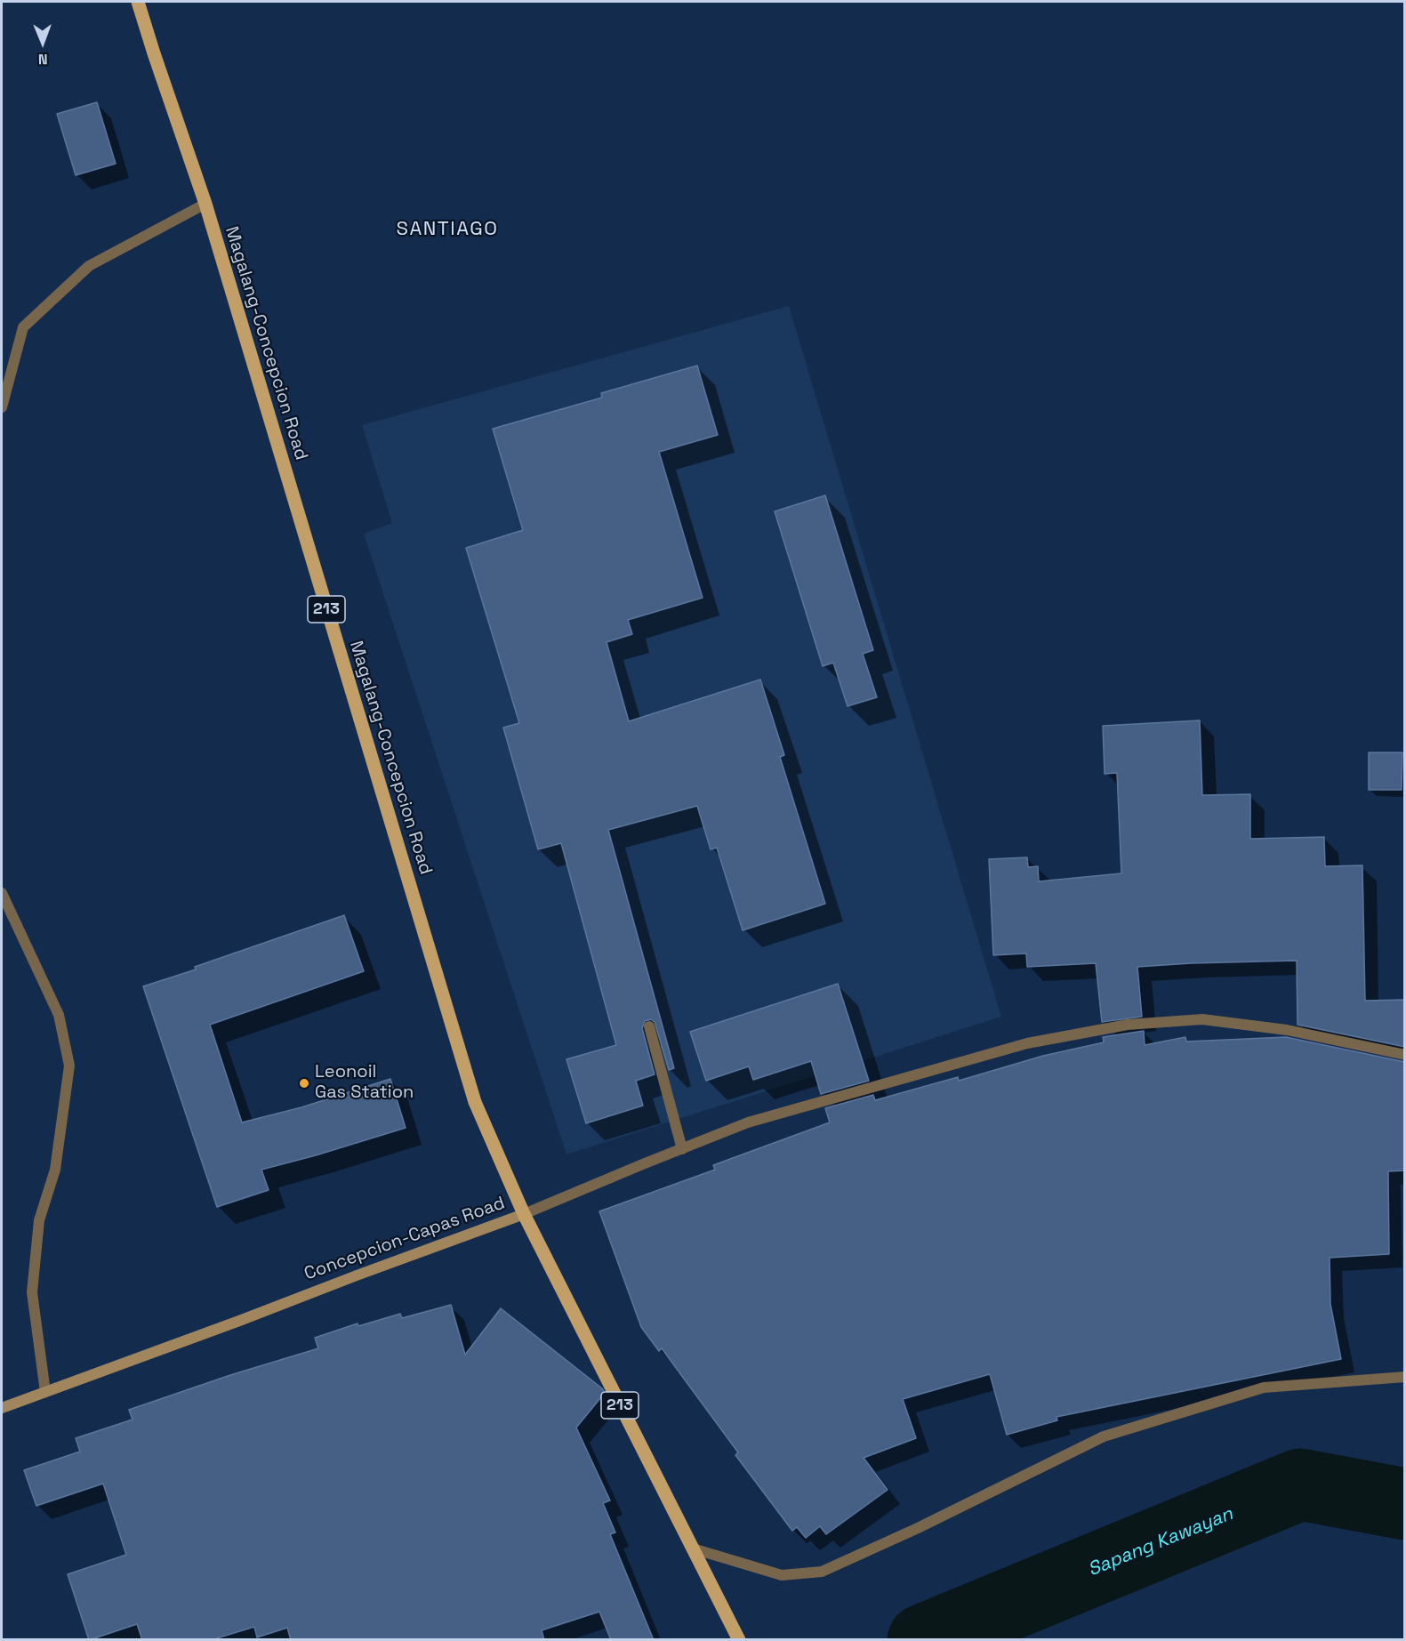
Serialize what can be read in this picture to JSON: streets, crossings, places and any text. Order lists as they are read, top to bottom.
{
  "streets": {
    "main road": ["Magalang-Concepcion Road", "213", "Concepcion-Capas Road"]
  },
  "crossings": [
    ["Magalang-Concepcion Road", "Concepcion-Capas Road"]
  ],
  "districts": ["SANTIAGO"],
  "water": ["Sapang Kawayan"],
  "places": ["Leonoil Gas Station"],
  "north": "bottom"
}
